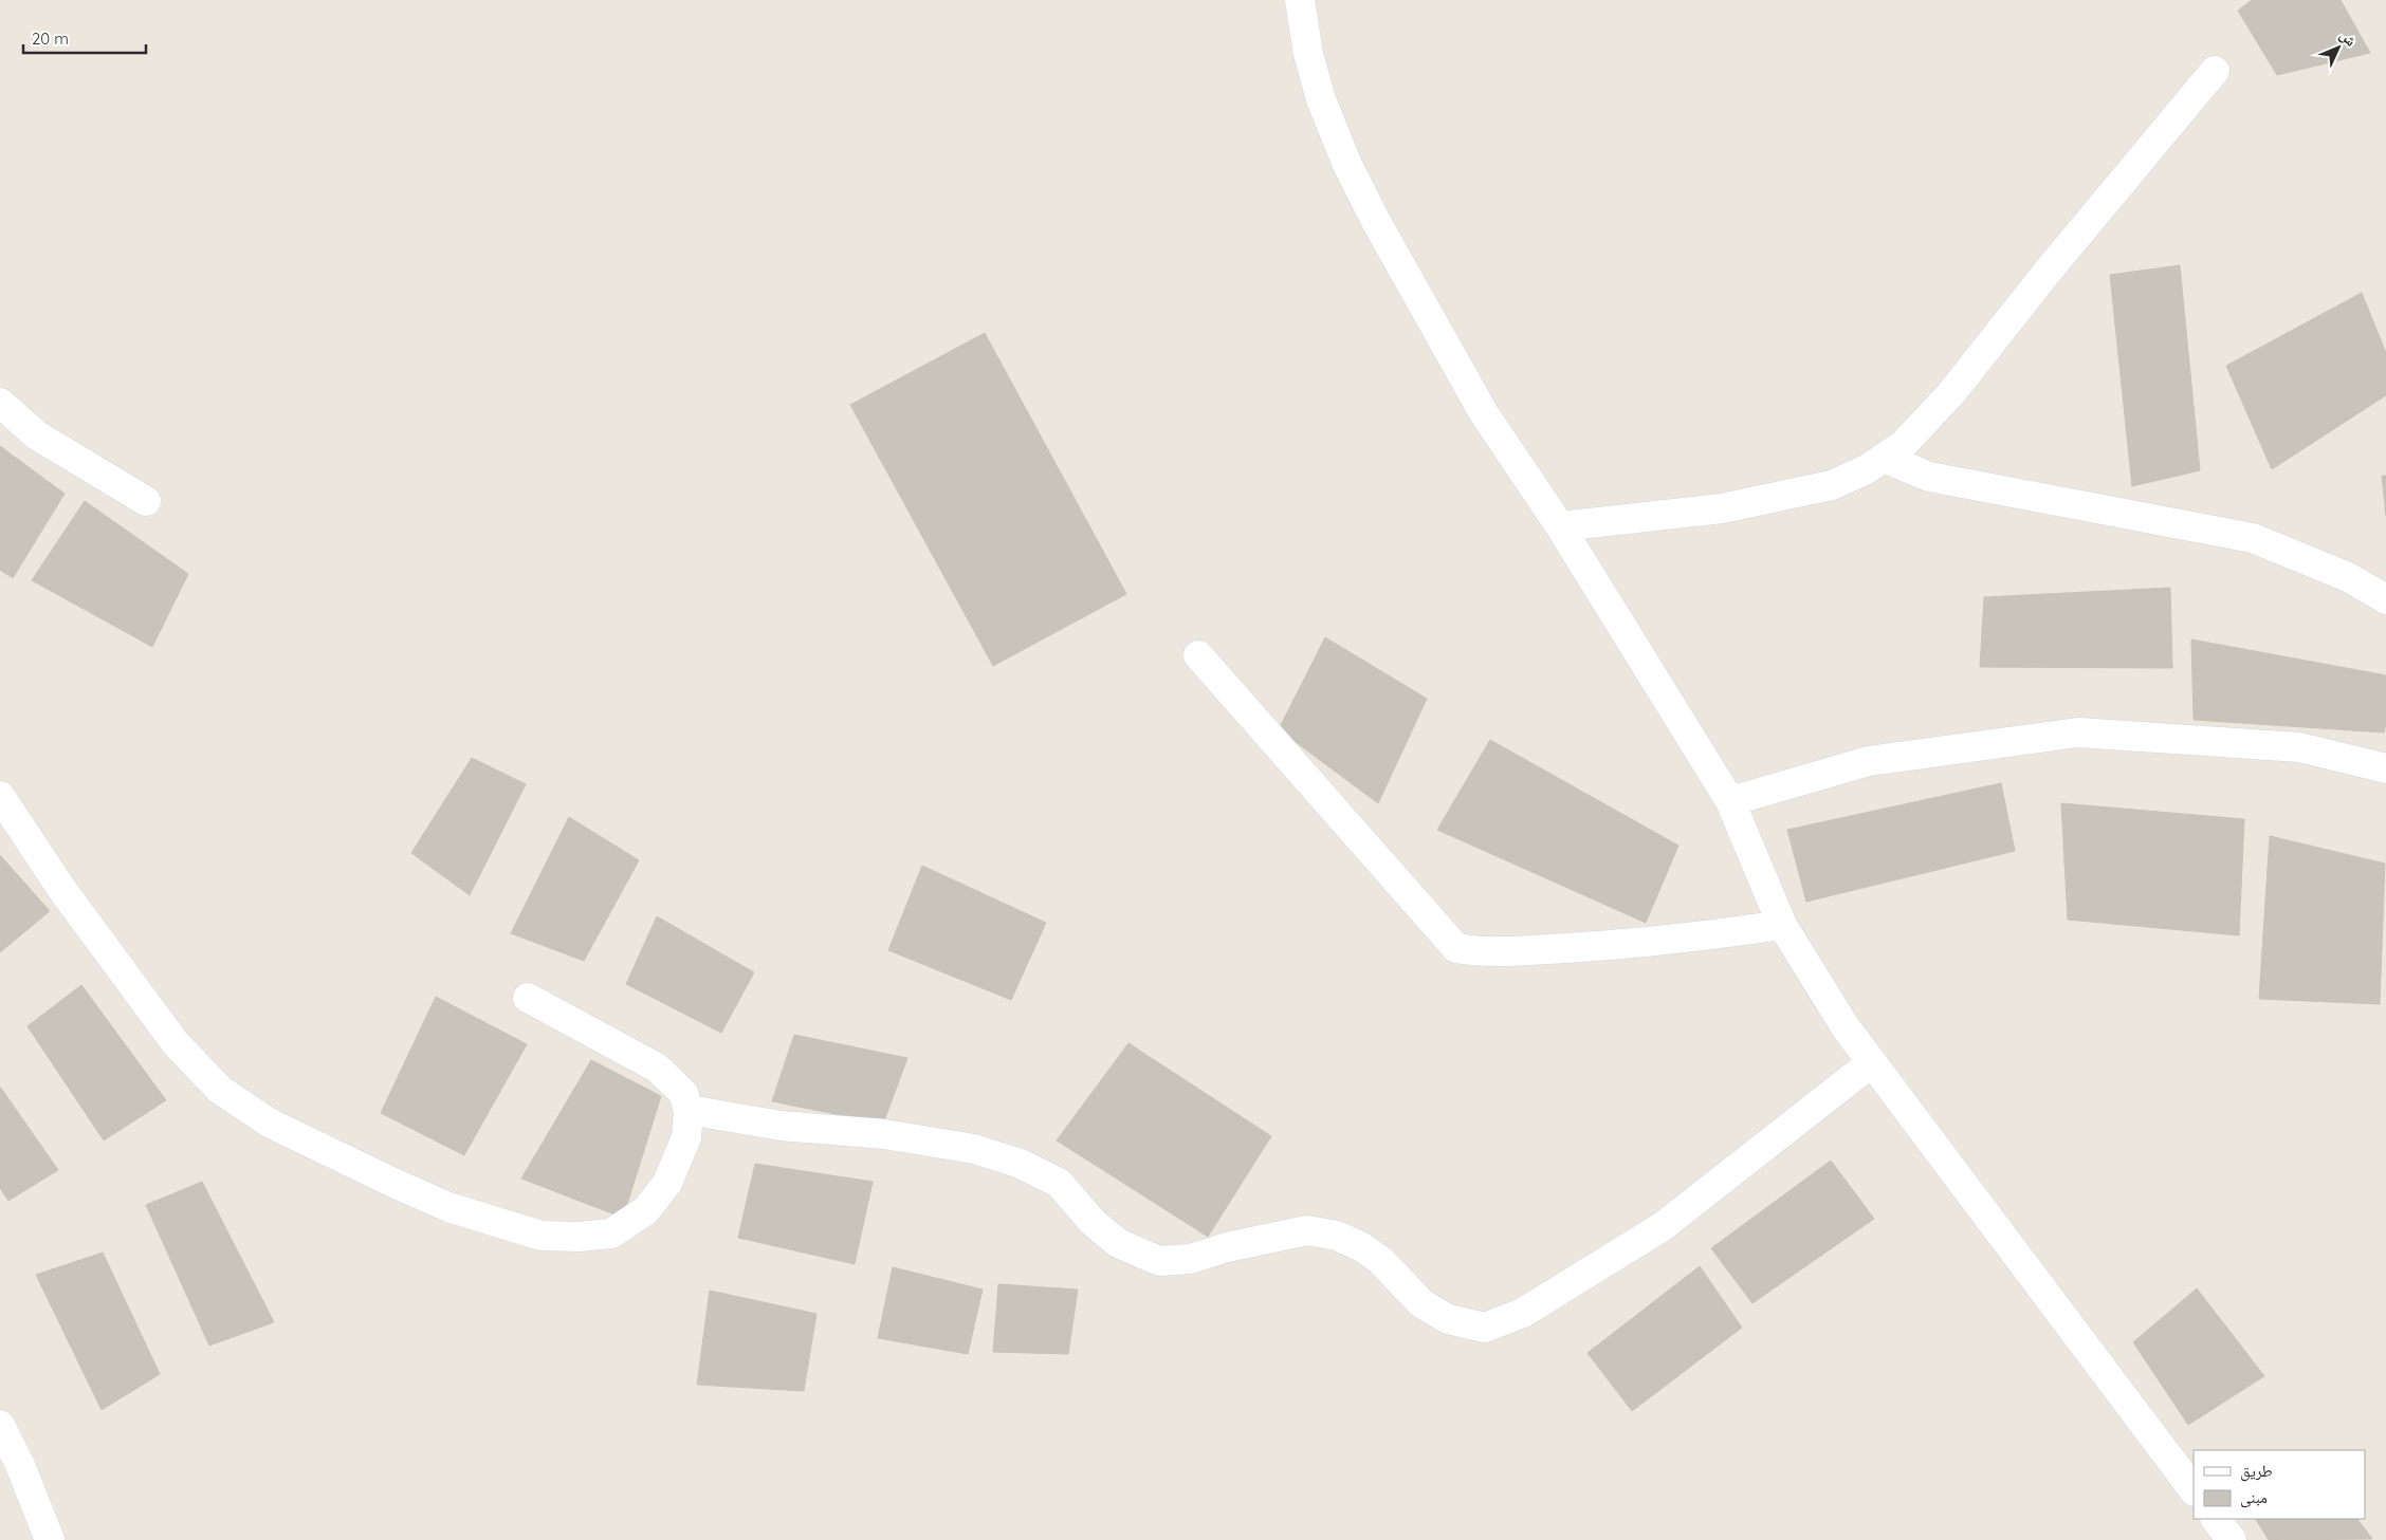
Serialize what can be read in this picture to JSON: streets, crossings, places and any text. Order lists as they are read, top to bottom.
{
  "legend": ["طريق", "مبنى"],
  "scale_bar": "20 m",
  "north": "top right"
}
